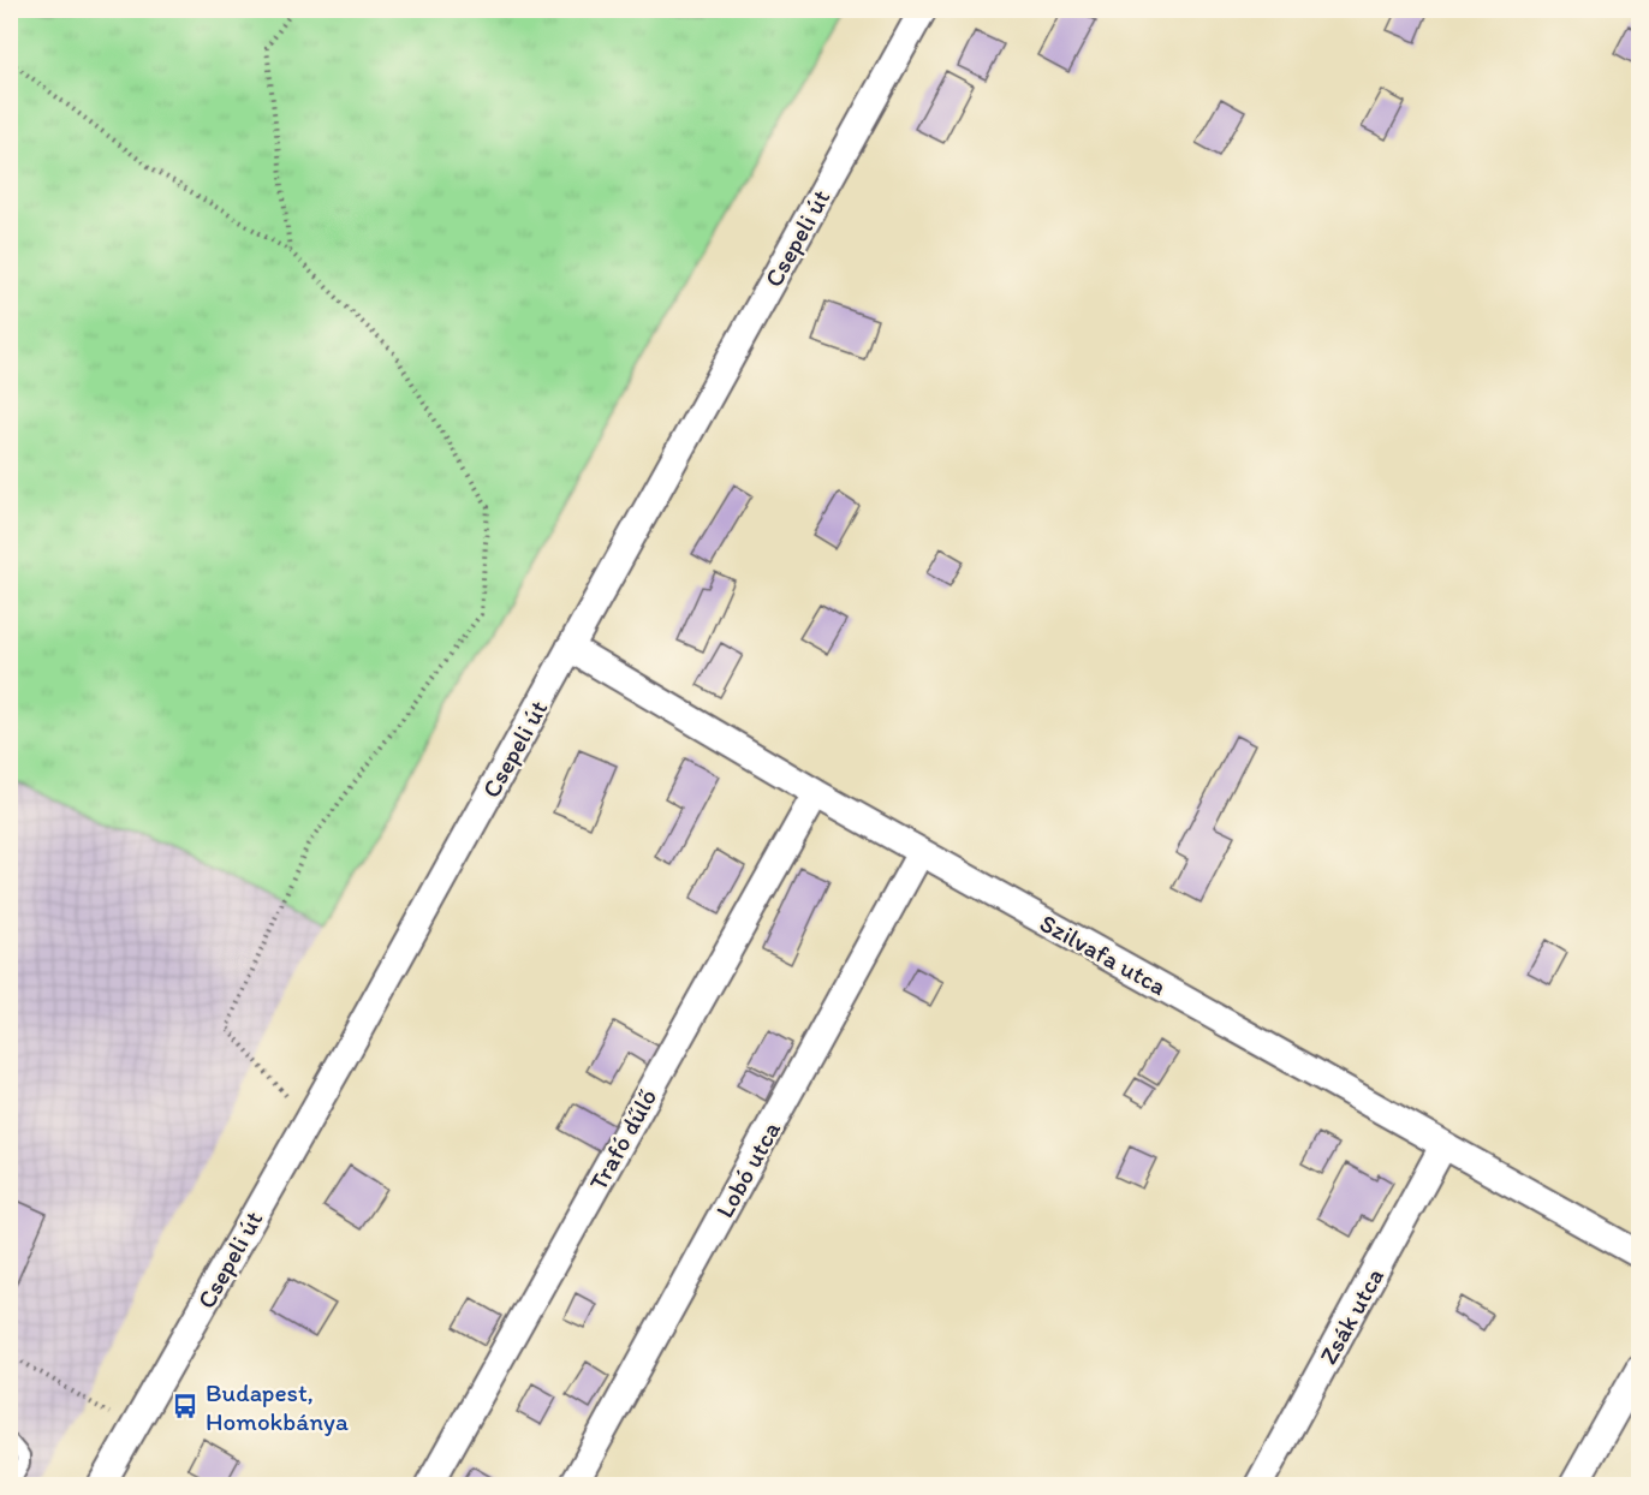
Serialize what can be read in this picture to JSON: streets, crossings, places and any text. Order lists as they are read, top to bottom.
{
  "streets": {
    "street": [
      "Csepeli út",
      "Szilvafa utca",
      "Trafó dűlő",
      "Lobó utca",
      "Zsák utca"
    ]
  },
  "crossings": [
    ["Csepeli út", "Szilvafa utca"],
    ["Szilvafa utca", "Trafó dűlő"],
    ["Szilvafa utca", "Lobó utca"],
    ["Szilvafa utca", "Zsák utca"]
  ],
  "places": {
    "bus stop": ["Budapest, Homokbánya"]
  }
}
